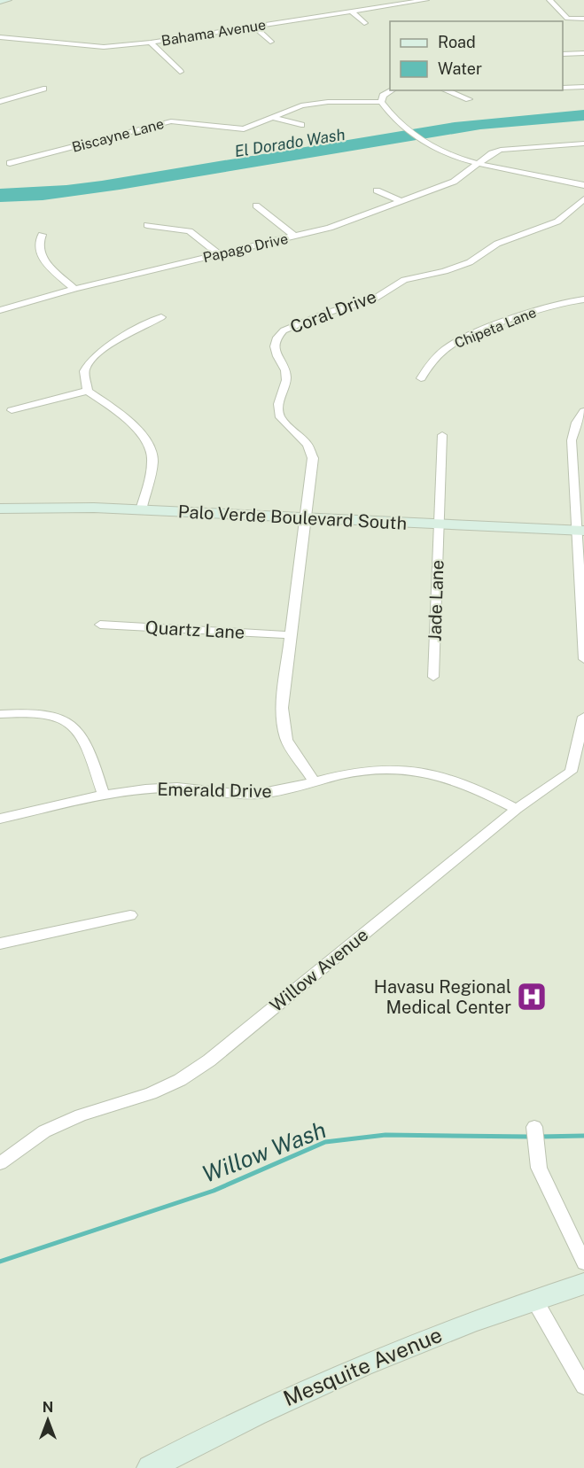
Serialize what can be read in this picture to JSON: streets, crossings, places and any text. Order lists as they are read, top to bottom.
{
  "streets": {
    "main road": ["Palo Verde Boulevard South", "Mesquite Avenue"],
    "street": [
      "Bahama Avenue",
      "Biscayne Lane",
      "Papago Drive",
      "Coral Drive",
      "Chipeta Lane",
      "Jade Lane",
      "Quartz Lane",
      "Emerald Drive",
      "Willow Avenue"
    ]
  },
  "crossings": [
    ["Coral Drive", "Palo Verde Boulevard South"],
    ["Coral Drive", "Quartz Lane"],
    ["Coral Drive", "Emerald Drive"],
    ["Palo Verde Boulevard South", "Jade Lane"],
    ["Emerald Drive", "Willow Avenue"]
  ],
  "water": ["El Dorado Wash", "Willow Wash"],
  "places": {
    "hospital": ["Havasu Regional Medical Center"]
  },
  "legend": ["Road", "Water"],
  "north": "top"
}
